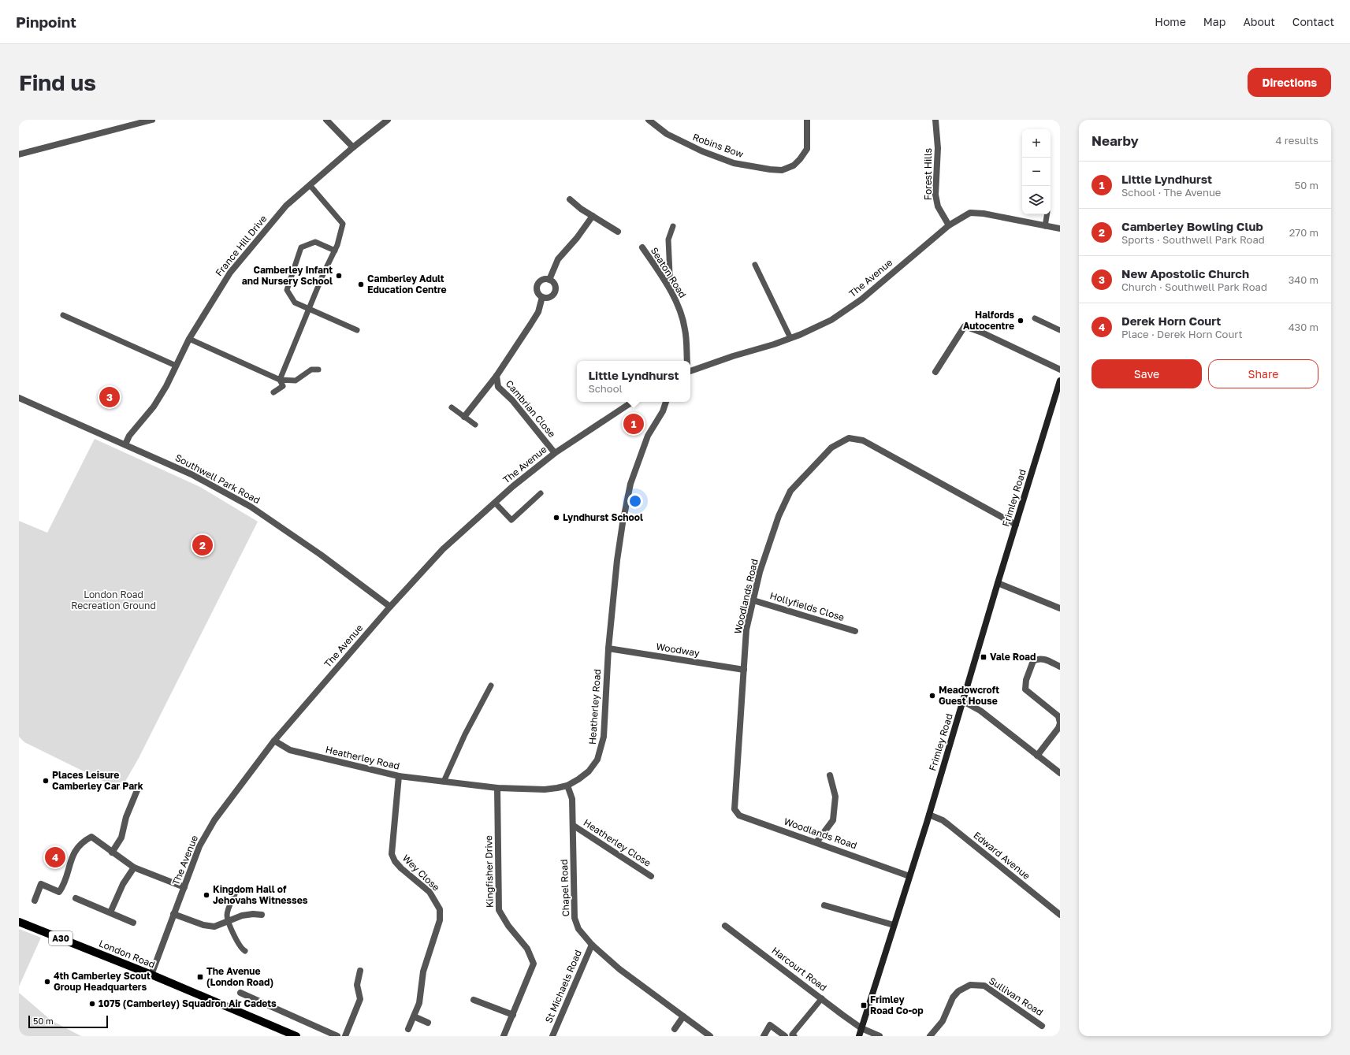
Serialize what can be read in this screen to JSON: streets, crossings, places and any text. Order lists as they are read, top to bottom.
{
  "streets": {
    "main road": ["Frimley Road", "A30", "London Road"],
    "street": [
      "Robins Bow",
      "Forest Hills",
      "France Hill Drive",
      "Seaton Road",
      "The Avenue",
      "Cambrian Close",
      "Southwell Park Road",
      "Woodlands Road",
      "Hollyfields Close",
      "Woodway",
      "Heatherley Road",
      "Heatherley Close",
      "Edward Avenue",
      "Kingfisher Drive",
      "Wey Close",
      "Chapel Road",
      "Harcourt Road",
      "St Michaels Road",
      "Sullivan Road"
    ]
  },
  "crossings": [
    ["Forest Hills", "The Avenue"],
    ["France Hill Drive", "Southwell Park Road"],
    ["The Avenue", "Cambrian Close"],
    ["The Avenue", "Southwell Park Road"],
    ["The Avenue", "Heatherley Road"],
    ["The Avenue", "London Road"],
    ["Frimley Road", "Woodlands Road"],
    ["Frimley Road", "Edward Avenue"],
    ["Frimley Road", "Harcourt Road"],
    ["Woodlands Road", "Hollyfields Close"],
    ["Woodlands Road", "Woodway"],
    ["Woodway", "Heatherley Road"],
    ["Heatherley Road", "Kingfisher Drive"],
    ["Heatherley Road", "Wey Close"],
    ["Heatherley Road", "Chapel Road"],
    ["Heatherley Close", "Chapel Road"],
    ["Chapel Road", "St Michaels Road"]
  ],
  "parks": ["London Road Recreation Ground"],
  "places": {
    "other": [
      "Camberley Infant and Nursery School",
      "Camberley Adult Education Centre",
      "Halfords Autocentre",
      "Lyndhurst School",
      "Meadowcroft Guest House",
      "Places Leisure Camberley Car Park",
      "Kingdom Hall of Jehovahs Witnesses",
      "4th Camberley Scout Group Headquarters",
      "1075 (Camberley) Squadron Air Cadets"
    ],
    "transit": ["Vale Road", "The Avenue (London Road)", "Frimley Road Co-op"]
  },
  "scale_bar": "50 m",
  "page": {
    "header": "Pinpoint",
    "nav": [
      "Home",
      "Map",
      "About",
      "Contact"
    ],
    "buttons": [
      "Directions",
      ["Save", "Share"]
    ],
    "title": "Find us",
    "heading": ["Nearby", "4 results"],
    "map_buttons": ["+", "−"],
    "list": [
      {
        "mark": "1",
        "name": "Little Lyndhurst",
        "note": "School · The Avenue",
        "value": "50 m"
      },
      {
        "mark": "2",
        "name": "Camberley Bowling Club",
        "note": "Sports · Southwell Park Road",
        "value": "270 m"
      },
      {
        "mark": "3",
        "name": "New Apostolic Church",
        "note": "Church · Southwell Park Road",
        "value": "340 m"
      },
      {
        "mark": "4",
        "name": "Derek Horn Court",
        "note": "Place · Derek Horn Court",
        "value": "430 m"
      }
    ],
    "popup": ["Little Lyndhurst", "School"],
    "pins": [
      "3",
      "1",
      "2",
      "4"
    ],
    "scale": "50 m"
  }
}
